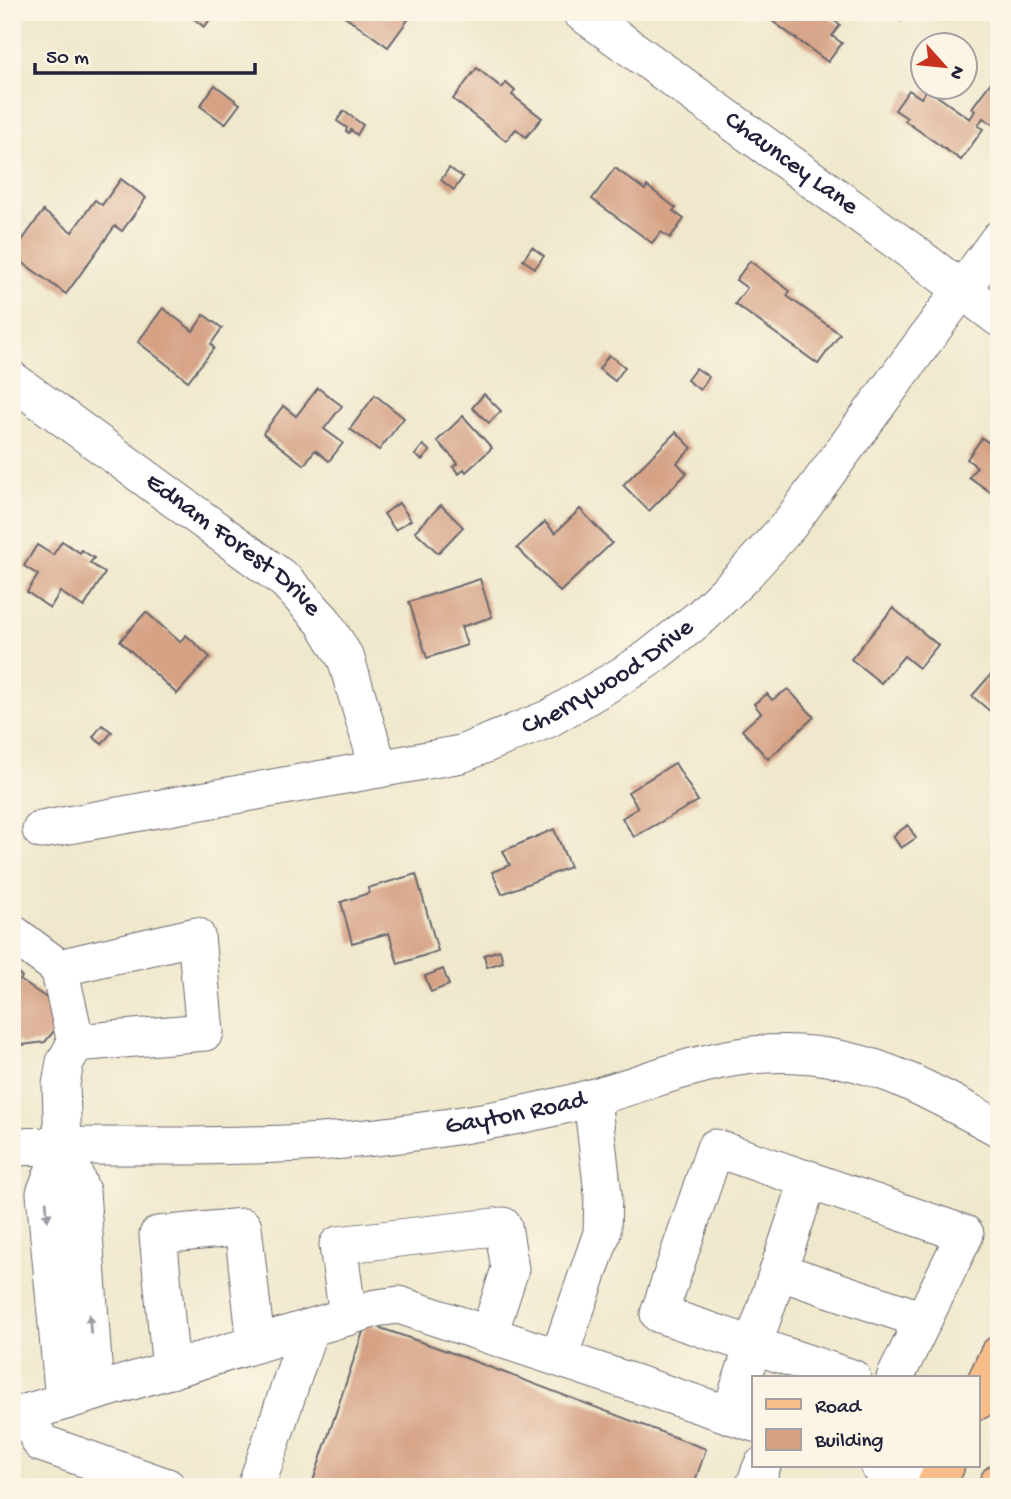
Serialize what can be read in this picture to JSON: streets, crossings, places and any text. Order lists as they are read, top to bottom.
{
  "streets": {
    "street": [
      "Chauncey Lane",
      "Ednam Forest Drive",
      "Cherrywood Drive",
      "Gayton Road"
    ]
  },
  "crossings": [
    ["Chauncey Lane", "Cherrywood Drive"],
    ["Ednam Forest Drive", "Cherrywood Drive"]
  ],
  "legend": ["Road", "Building"],
  "scale_bar": "50 m",
  "north": "bottom right"
}
